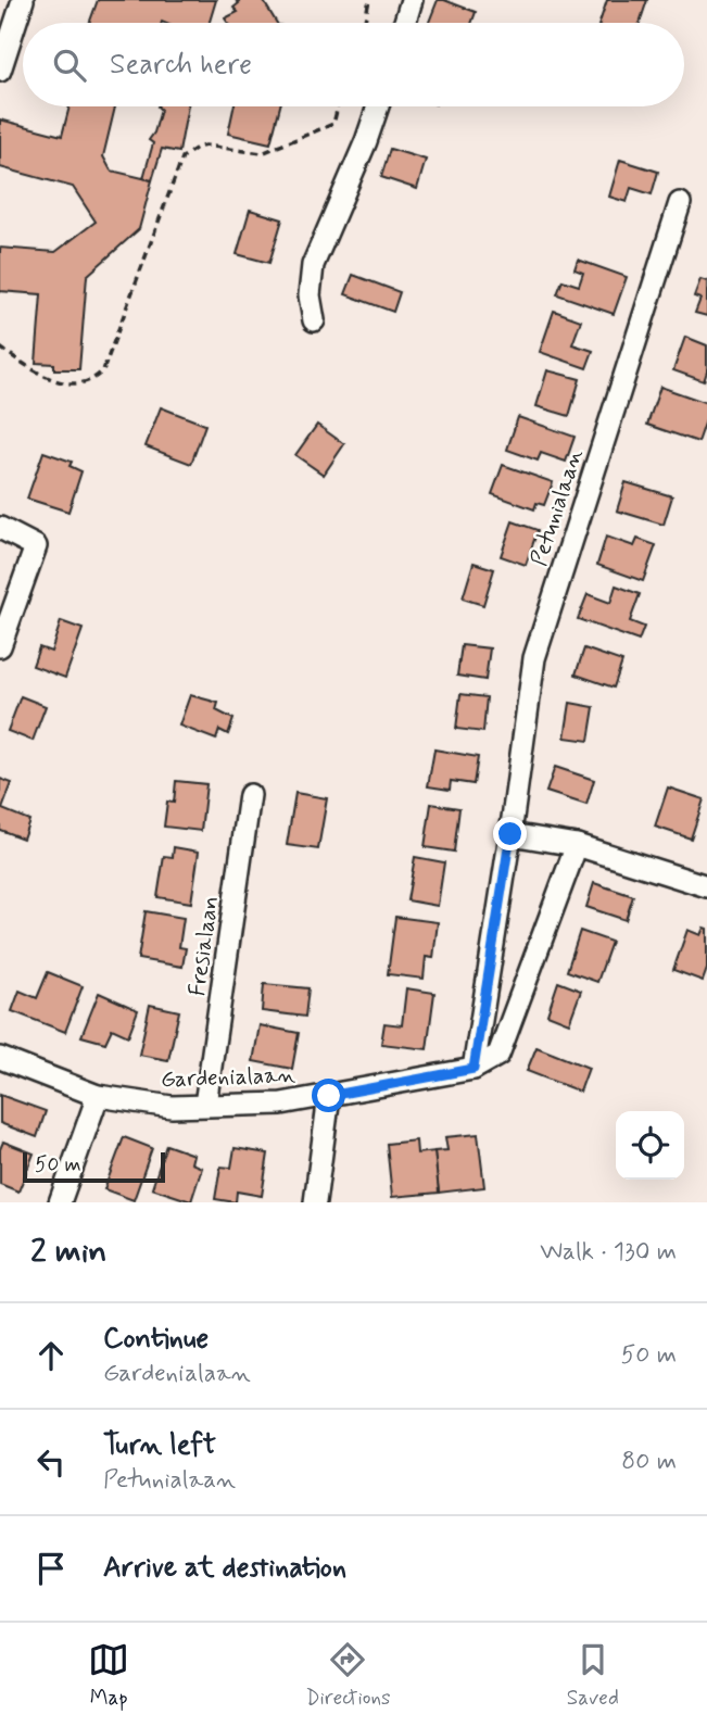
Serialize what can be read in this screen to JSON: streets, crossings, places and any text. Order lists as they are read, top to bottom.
{
  "streets": {
    "street": ["Petunialaan", "Fresialaan", "Gardenialaan"]
  },
  "crossings": [
    ["Petunialaan", "Gardenialaan"],
    ["Fresialaan", "Gardenialaan"]
  ],
  "scale_bar": "50 m",
  "page": {
    "search": "Search here",
    "scale": "50 m",
    "heading": ["2 min", "Walk · 130 m"],
    "list": [
      ["Continue", "Gardenialaan", "50 m"],
      ["Turn left", "Petunialaan", "80 m"],
      "Arrive at destination"
    ],
    "nav": ["Map", "Directions", "Saved"]
  }
}
